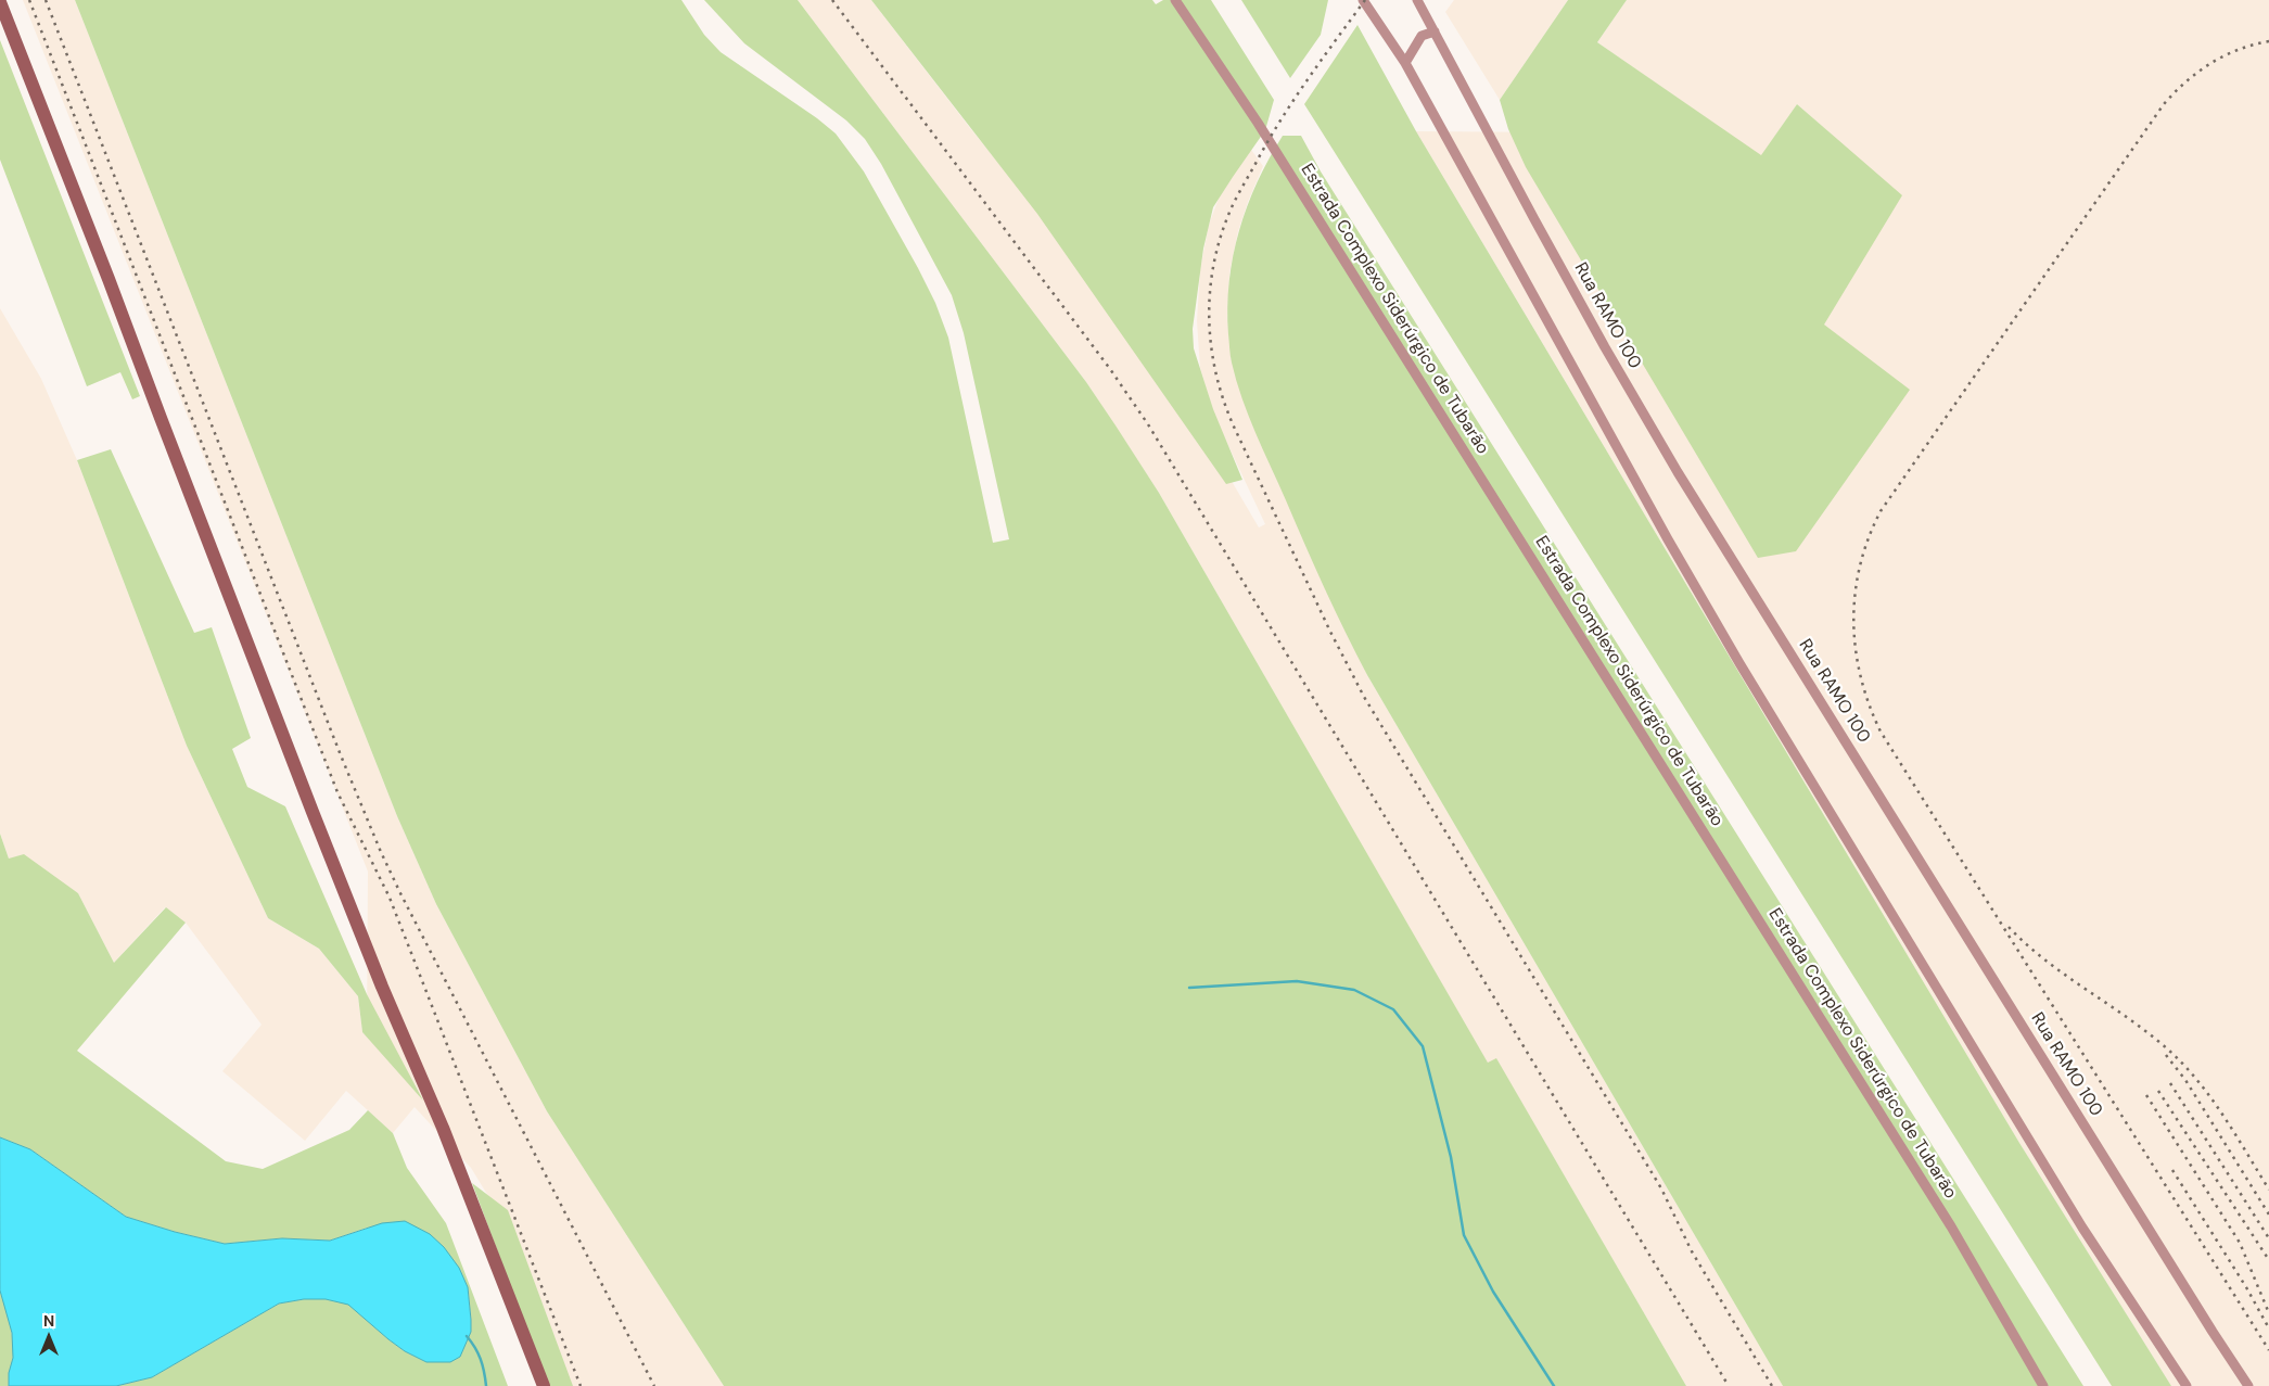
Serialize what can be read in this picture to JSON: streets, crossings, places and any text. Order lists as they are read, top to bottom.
{
  "streets": {
    "street": ["Estrada Complexo Siderúrgico de Tubarão", "Rua RAMO 100"]
  },
  "north": "top"
}
